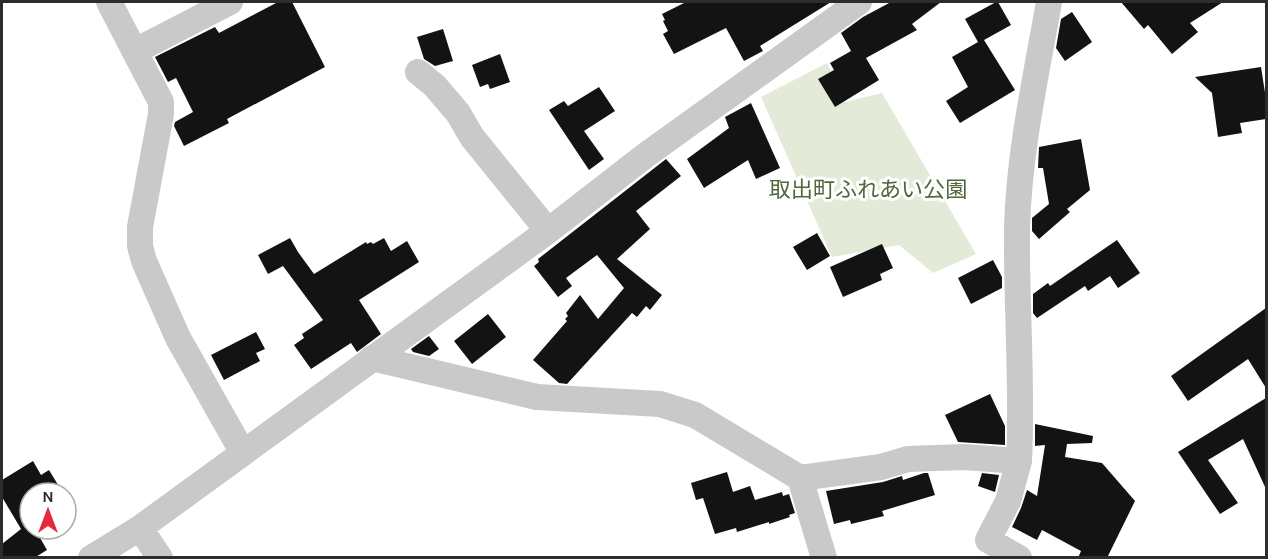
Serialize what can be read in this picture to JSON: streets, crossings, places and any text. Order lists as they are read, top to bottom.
{
  "parks": ["取出町ふれあい公園"],
  "north": "top"
}
